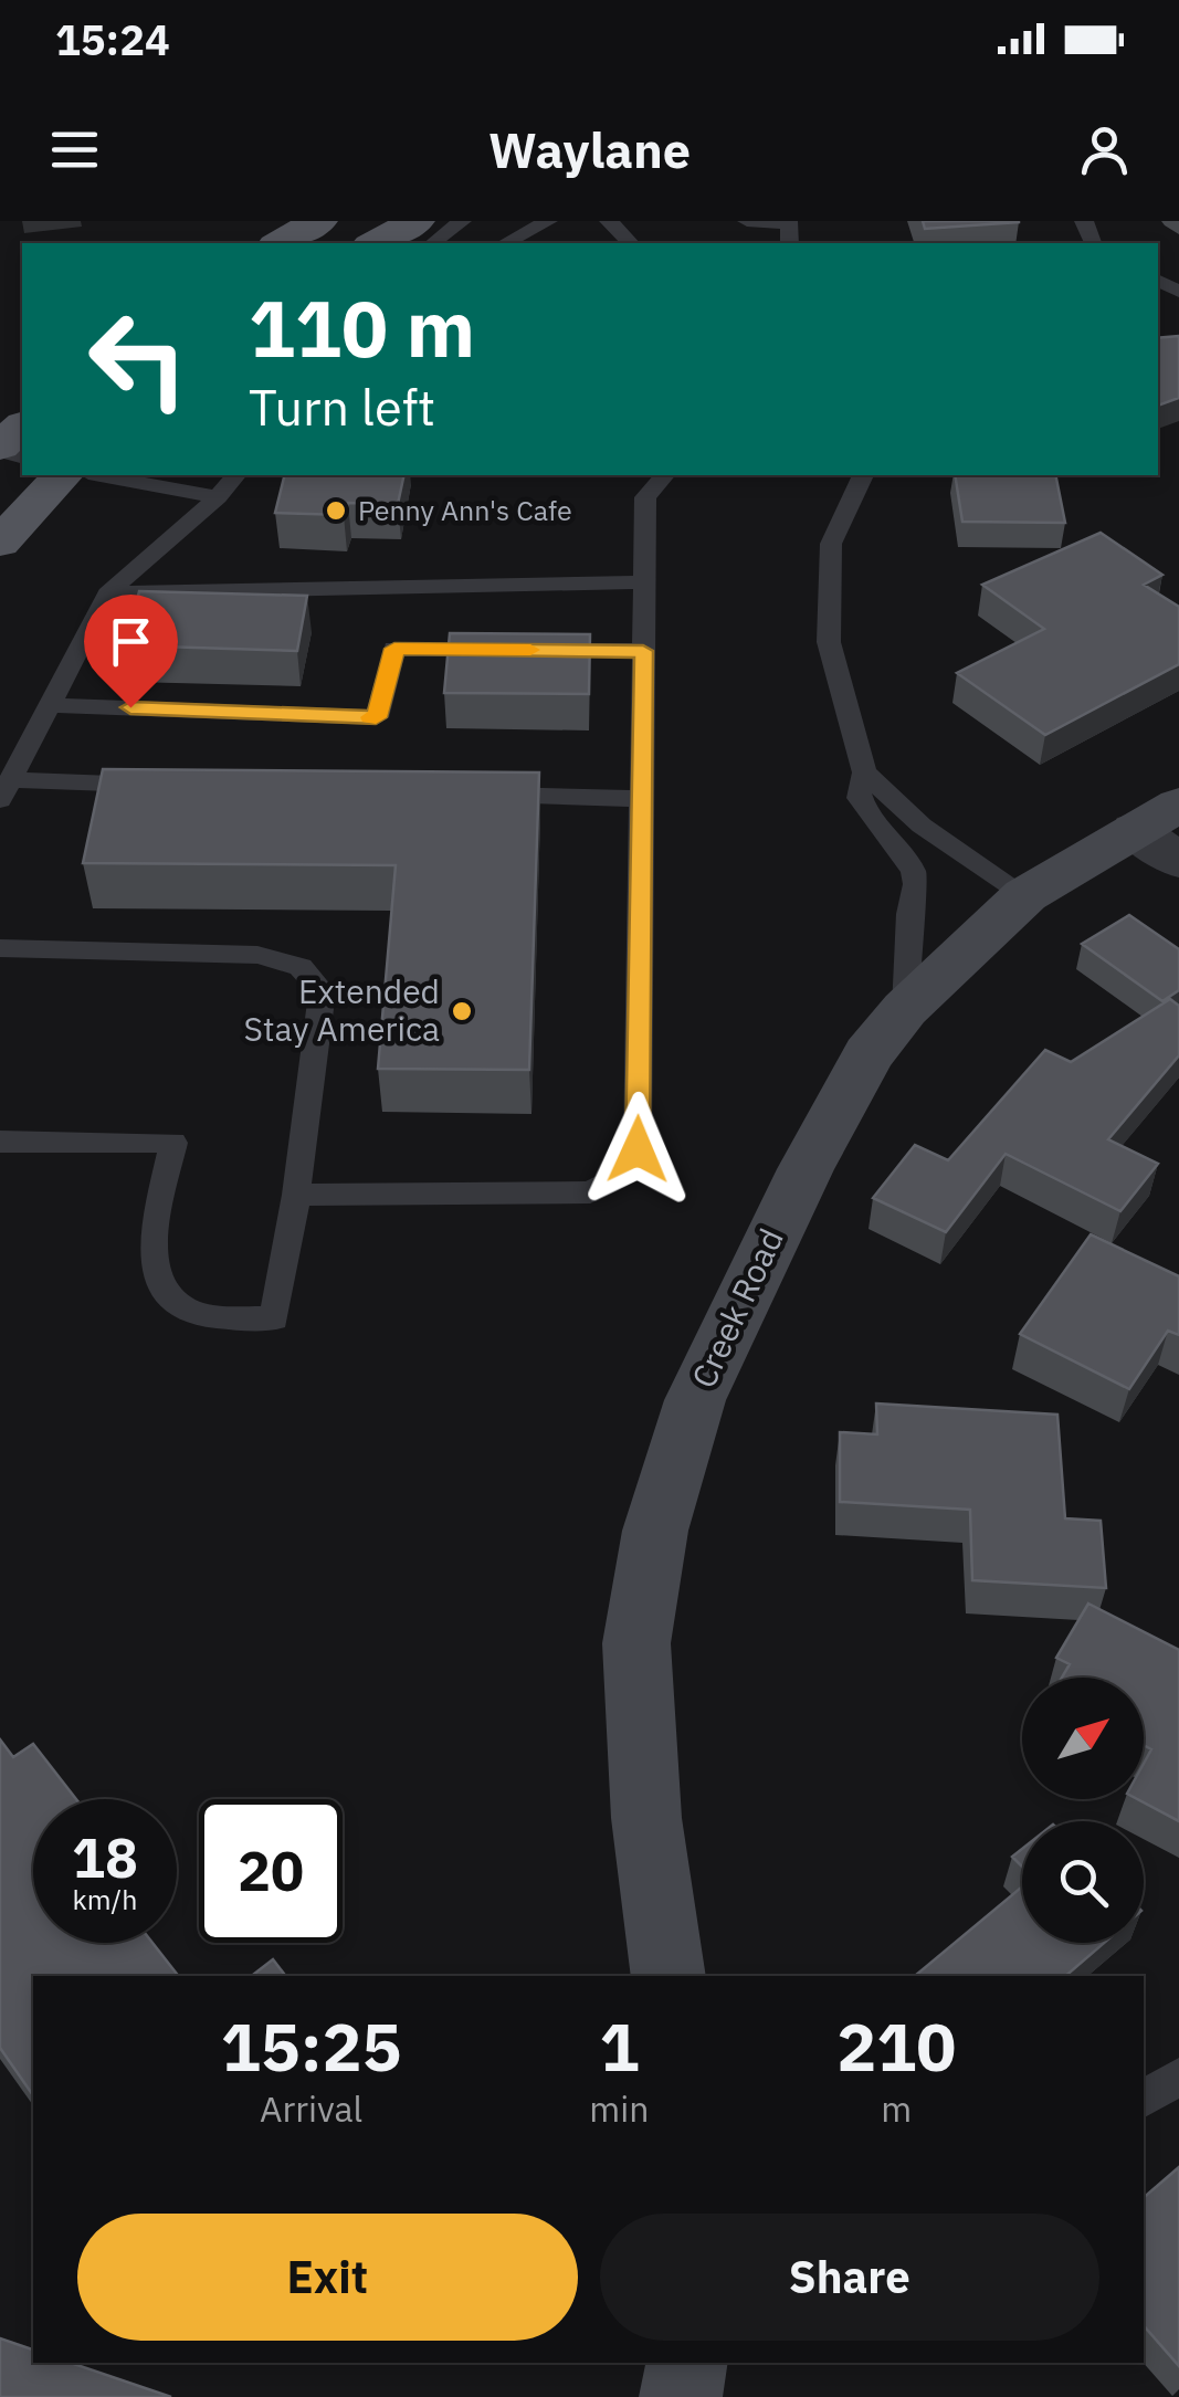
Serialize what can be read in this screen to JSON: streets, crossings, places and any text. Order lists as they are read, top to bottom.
{
  "streets": {
    "street": ["Creek Road"]
  },
  "places": ["Penny Ann's Cafe", "Extended Stay America"],
  "north": "top right",
  "page": {
    "status": "15:24",
    "header": "Waylane",
    "turn": ["110 m", "Turn left"],
    "speed": "18 km/h",
    "limit": "20",
    "eta": [
      "15:25",
      "Arrival",
      "1",
      "min",
      "210",
      "m"
    ],
    "buttons": ["Exit", "Share"]
  }
}
